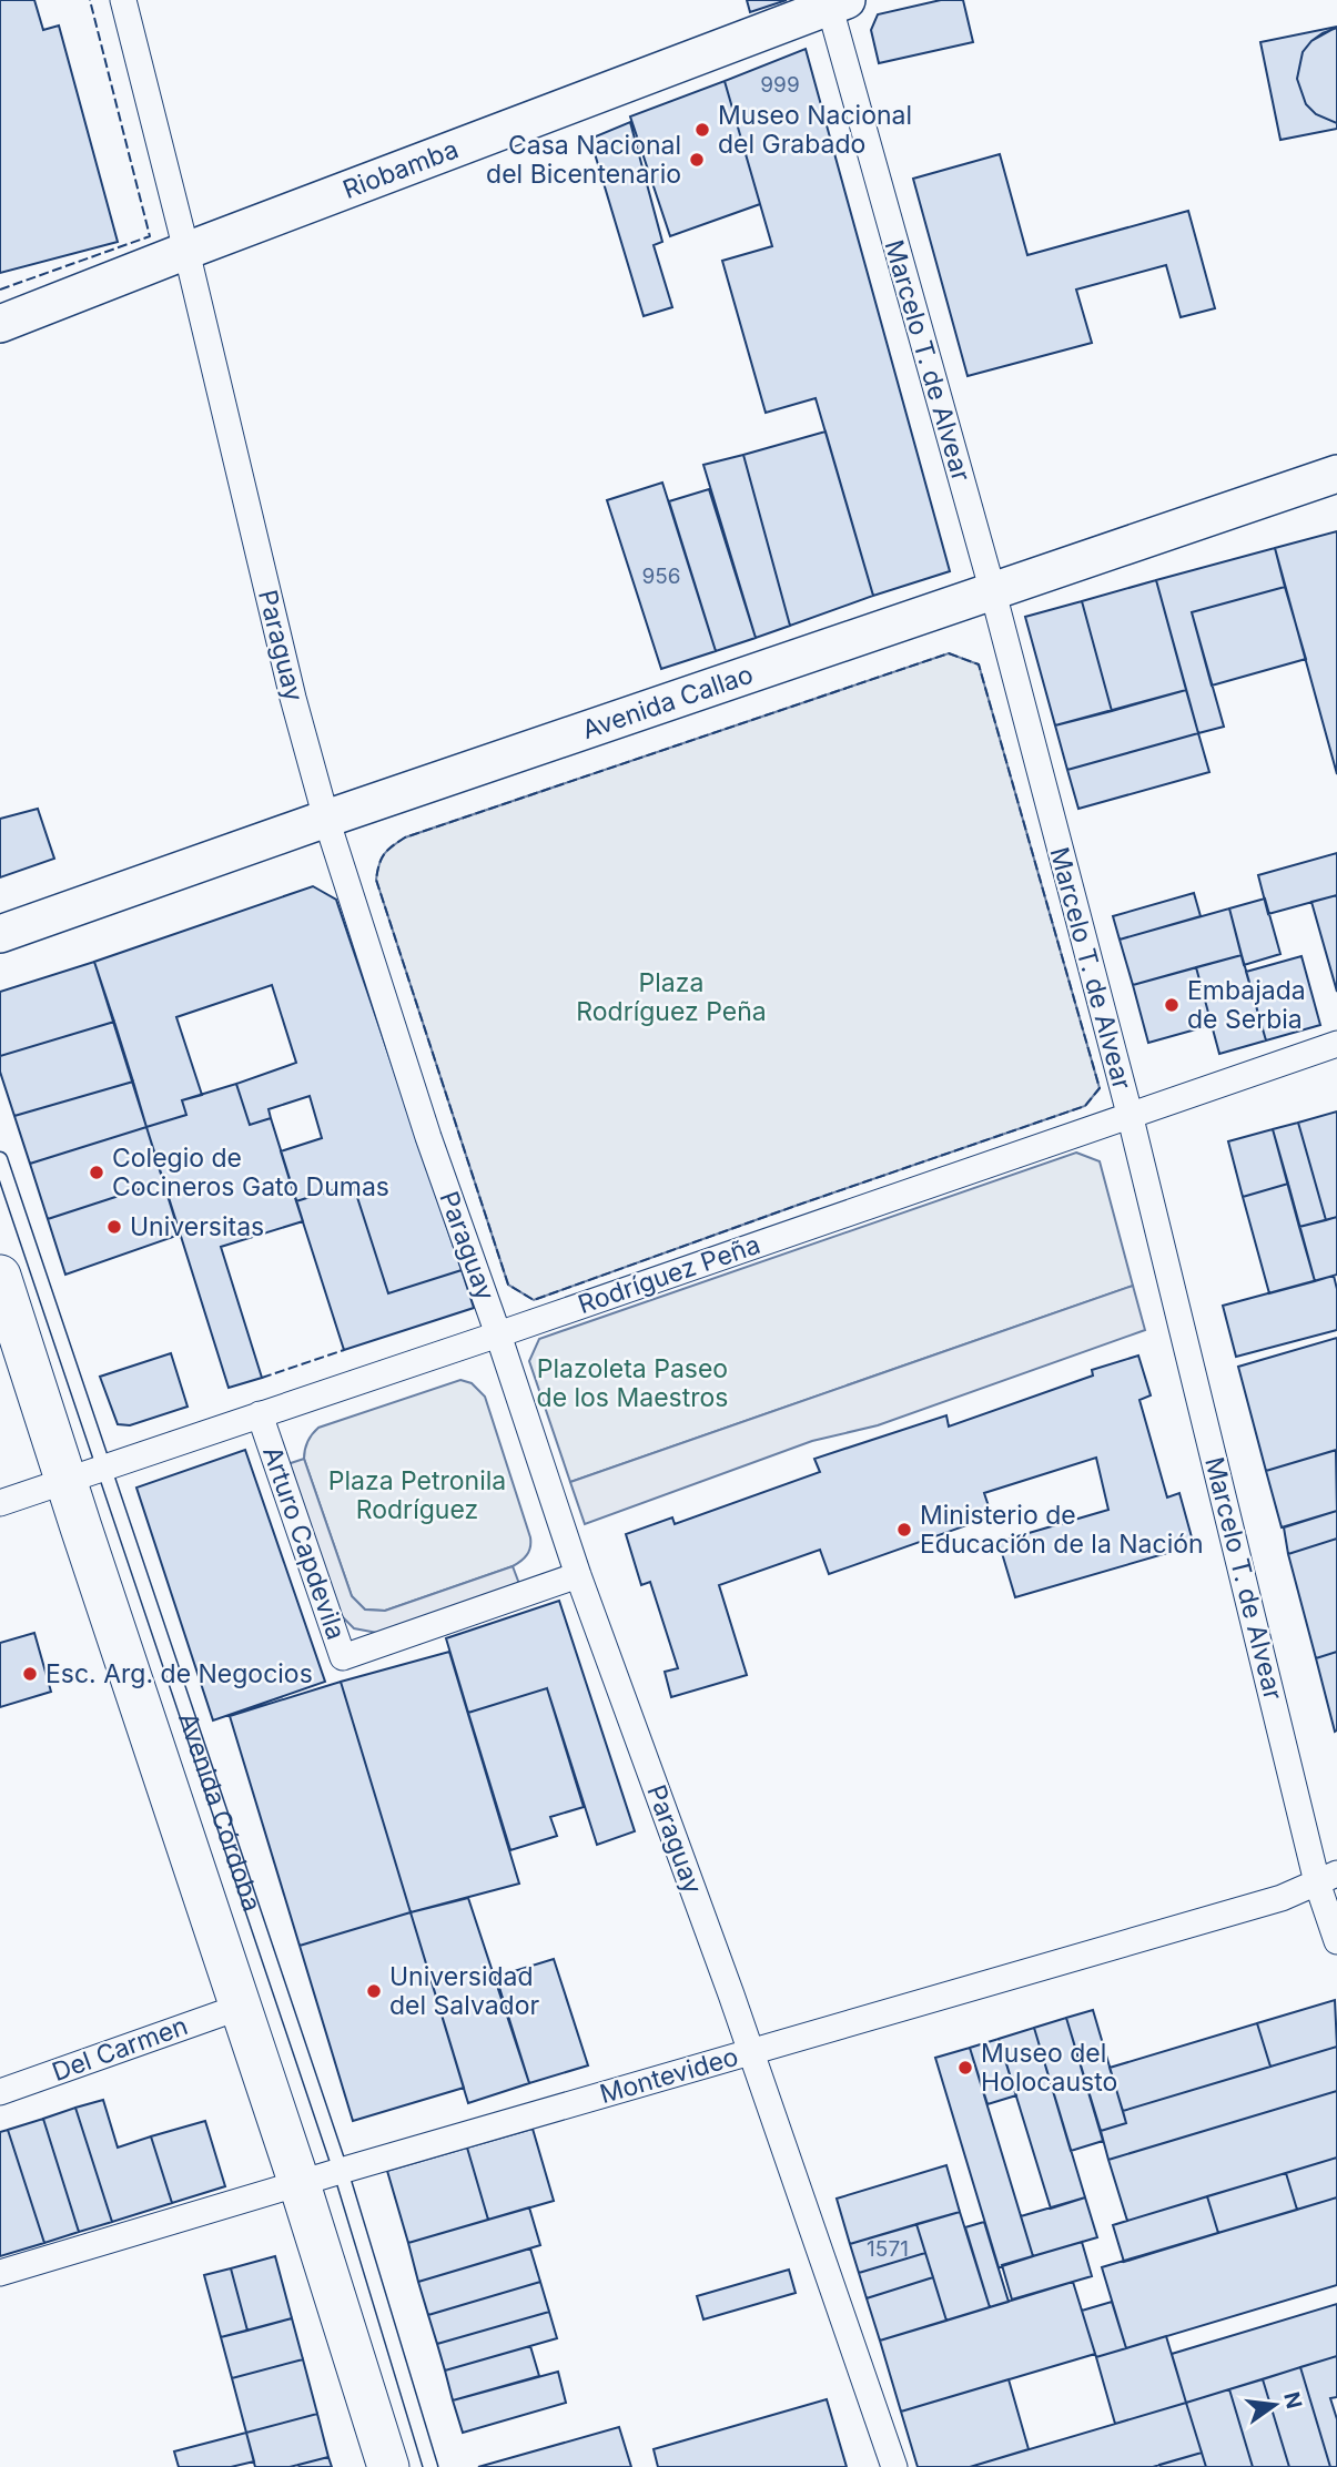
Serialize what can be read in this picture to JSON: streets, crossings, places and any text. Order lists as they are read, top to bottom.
{
  "streets": {
    "main road": ["Riobamba", "Avenida Callao", "Avenida Córdoba"],
    "street": [
      "Marcelo T. de Alvear",
      "Paraguay",
      "Rodríguez Peña",
      "Arturo Capdevila",
      "Del Carmen",
      "Montevideo"
    ]
  },
  "crossings": [
    ["Riobamba", "Marcelo T. de Alvear"],
    ["Riobamba", "Paraguay"],
    ["Marcelo T. de Alvear", "Avenida Callao"],
    ["Marcelo T. de Alvear", "Rodríguez Peña"],
    ["Marcelo T. de Alvear", "Montevideo"],
    ["Paraguay", "Avenida Callao"],
    ["Paraguay", "Rodríguez Peña"],
    ["Paraguay", "Arturo Capdevila"],
    ["Paraguay", "Montevideo"],
    ["Rodríguez Peña", "Arturo Capdevila"],
    ["Rodríguez Peña", "Avenida Córdoba"],
    ["Avenida Córdoba", "Del Carmen"],
    ["Avenida Córdoba", "Montevideo"]
  ],
  "parks": ["Plaza Rodríguez Peña", "Plazoleta Paseo de los Maestros", "Plaza Petronila Rodríguez"],
  "places": [
    "Museo Nacional del Grabado",
    "Casa Nacional del Bicentenario",
    "Embajada de Serbia",
    "Colegio de Cocineros Gato Dumas",
    "Universitas",
    "Ministerio de Educación de la Nación",
    "Esc. Arg. de Negocios",
    "Universidad del Salvador",
    "Museo del Holocausto"
  ],
  "house_numbers": ["999", "956", "1571"],
  "north": "right"
}
